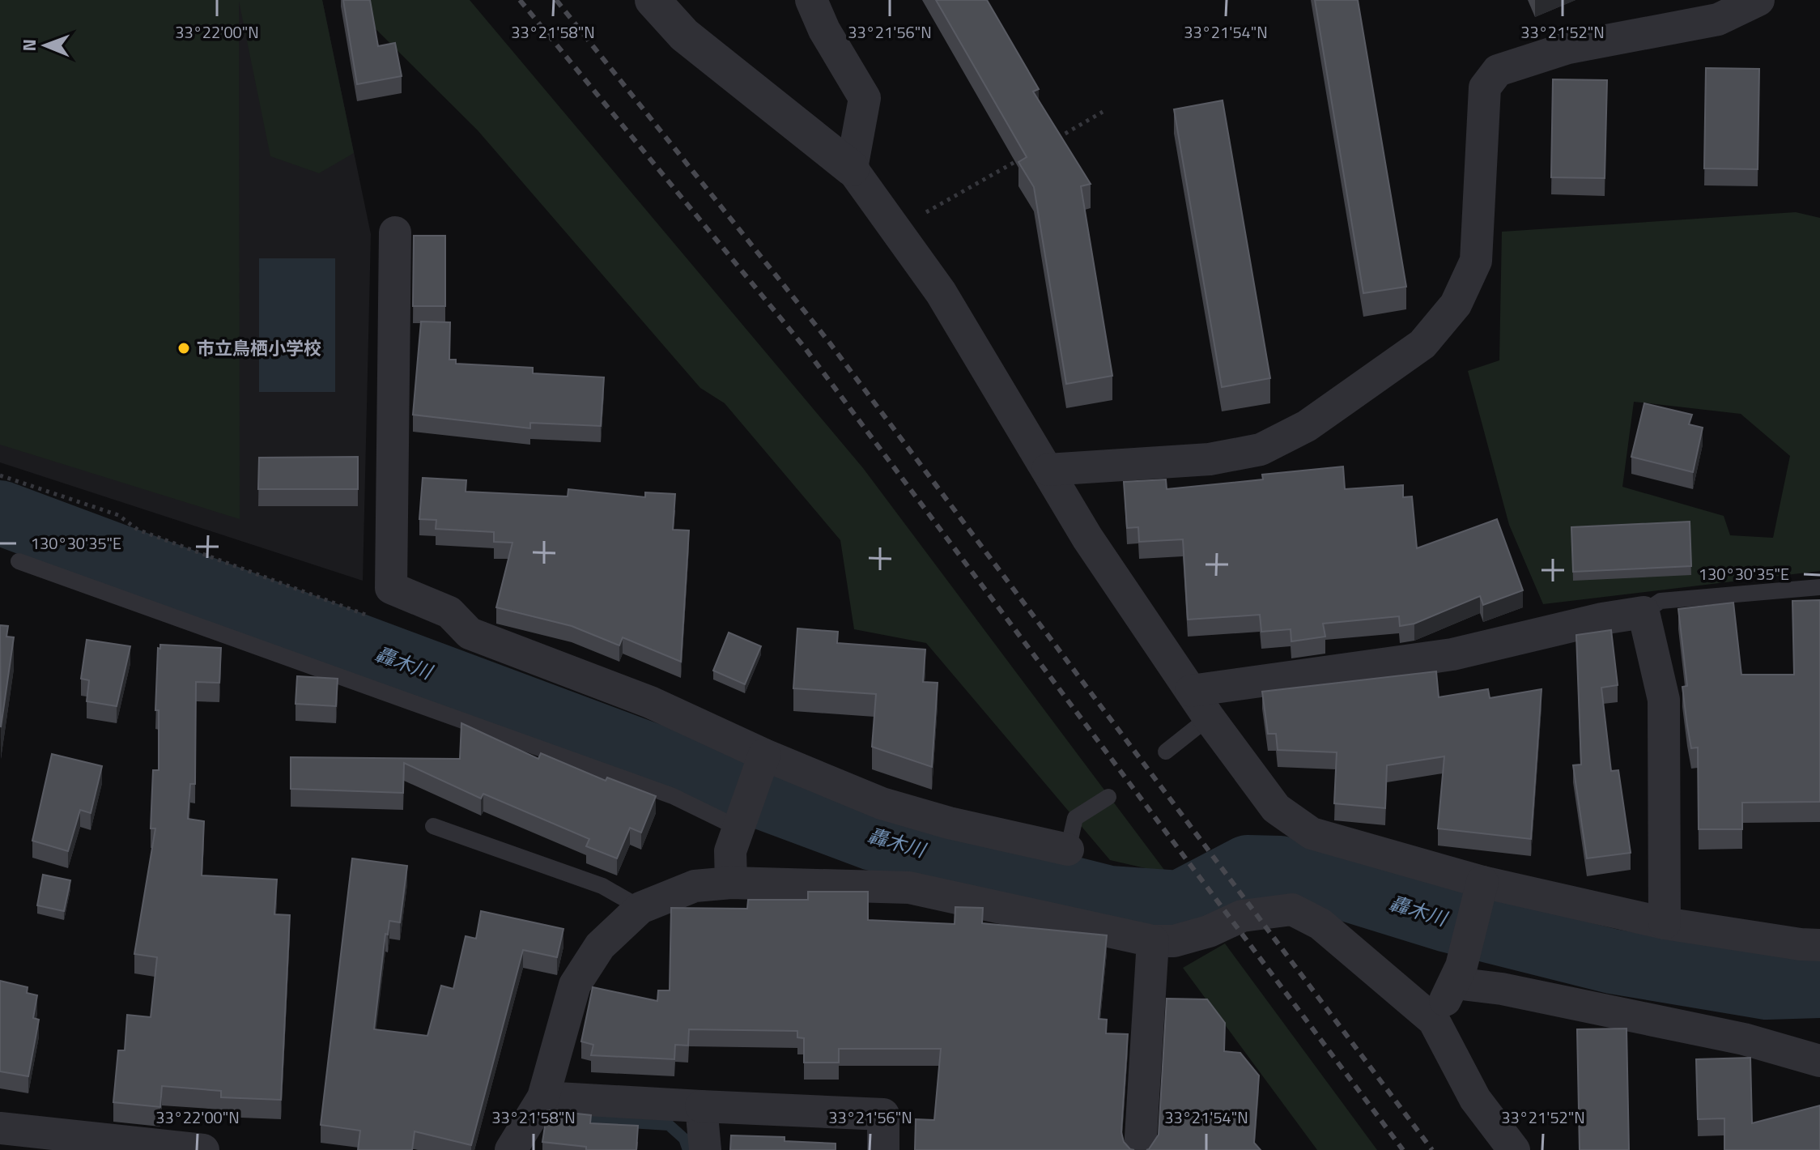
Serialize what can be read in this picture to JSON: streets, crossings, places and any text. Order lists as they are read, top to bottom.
{
  "water": ["轟木川"],
  "places": ["市立鳥栖小学校"],
  "north": "left",
  "coordinates": [
    "33°22'00\"N",
    "33°21'58\"N",
    "33°21'56\"N",
    "33°21'54\"N",
    "33°21'52\"N",
    "130°30'35\"E"
  ]
}
